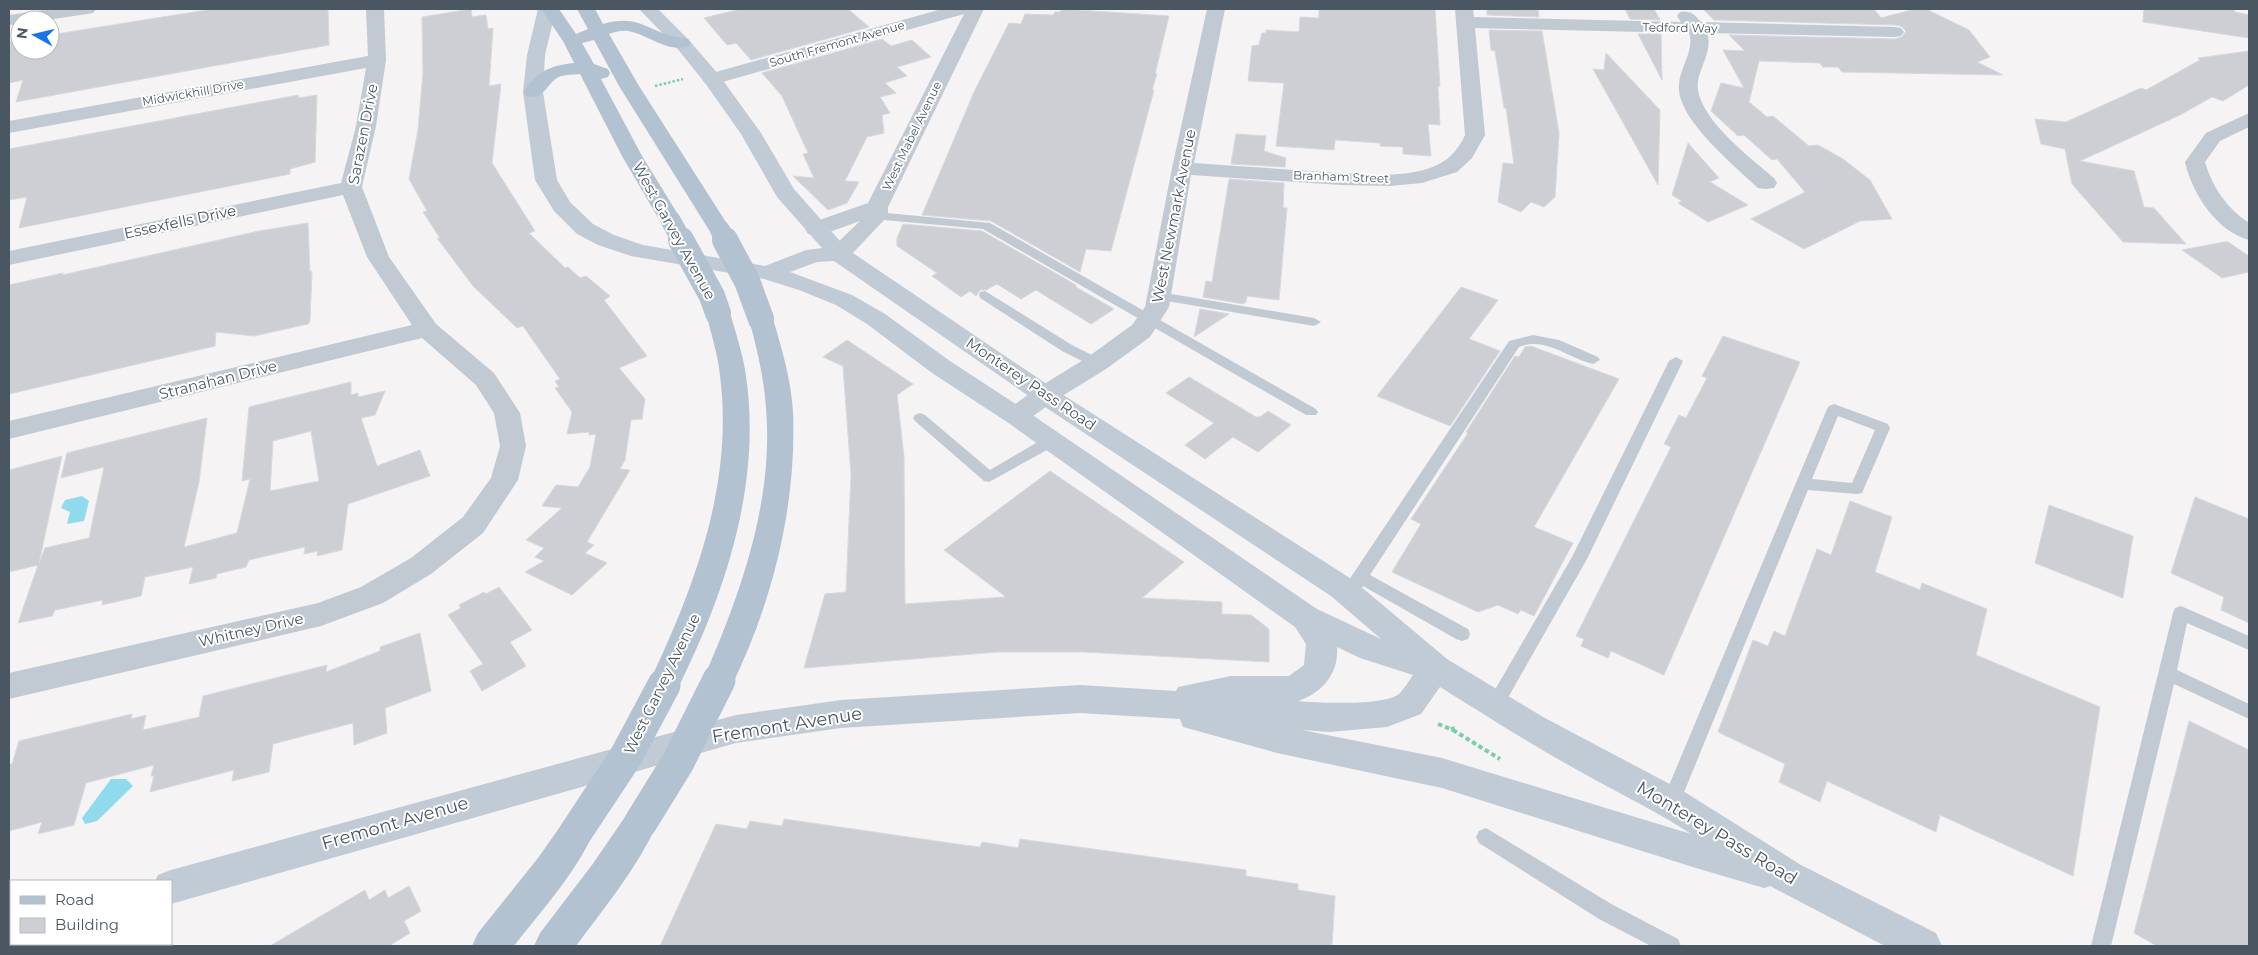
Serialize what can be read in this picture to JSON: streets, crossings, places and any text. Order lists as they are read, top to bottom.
{
  "streets": {
    "main road": ["West Garvey Avenue", "Monterey Pass Road", "Fremont Avenue"],
    "street": [
      "Tedford Way",
      "South Fremont Avenue",
      "Midwickhill Drive",
      "Sarazen Drive",
      "West Mabel Avenue",
      "Branham Street",
      "West Newmark Avenue",
      "Essexfells Drive",
      "Stranahan Drive",
      "Whitney Drive"
    ]
  },
  "crossings": [
    ["Tedford Way", "Branham Street"],
    ["South Fremont Avenue", "Monterey Pass Road"],
    ["Midwickhill Drive", "Sarazen Drive"],
    ["Sarazen Drive", "Essexfells Drive"],
    ["Sarazen Drive", "Stranahan Drive"],
    ["Sarazen Drive", "Whitney Drive"],
    ["West Mabel Avenue", "Monterey Pass Road"],
    ["Branham Street", "West Newmark Avenue"],
    ["West Newmark Avenue", "Monterey Pass Road"],
    ["West Garvey Avenue", "Monterey Pass Road"]
  ],
  "legend": ["Road", "Building"],
  "north": "left"
}
